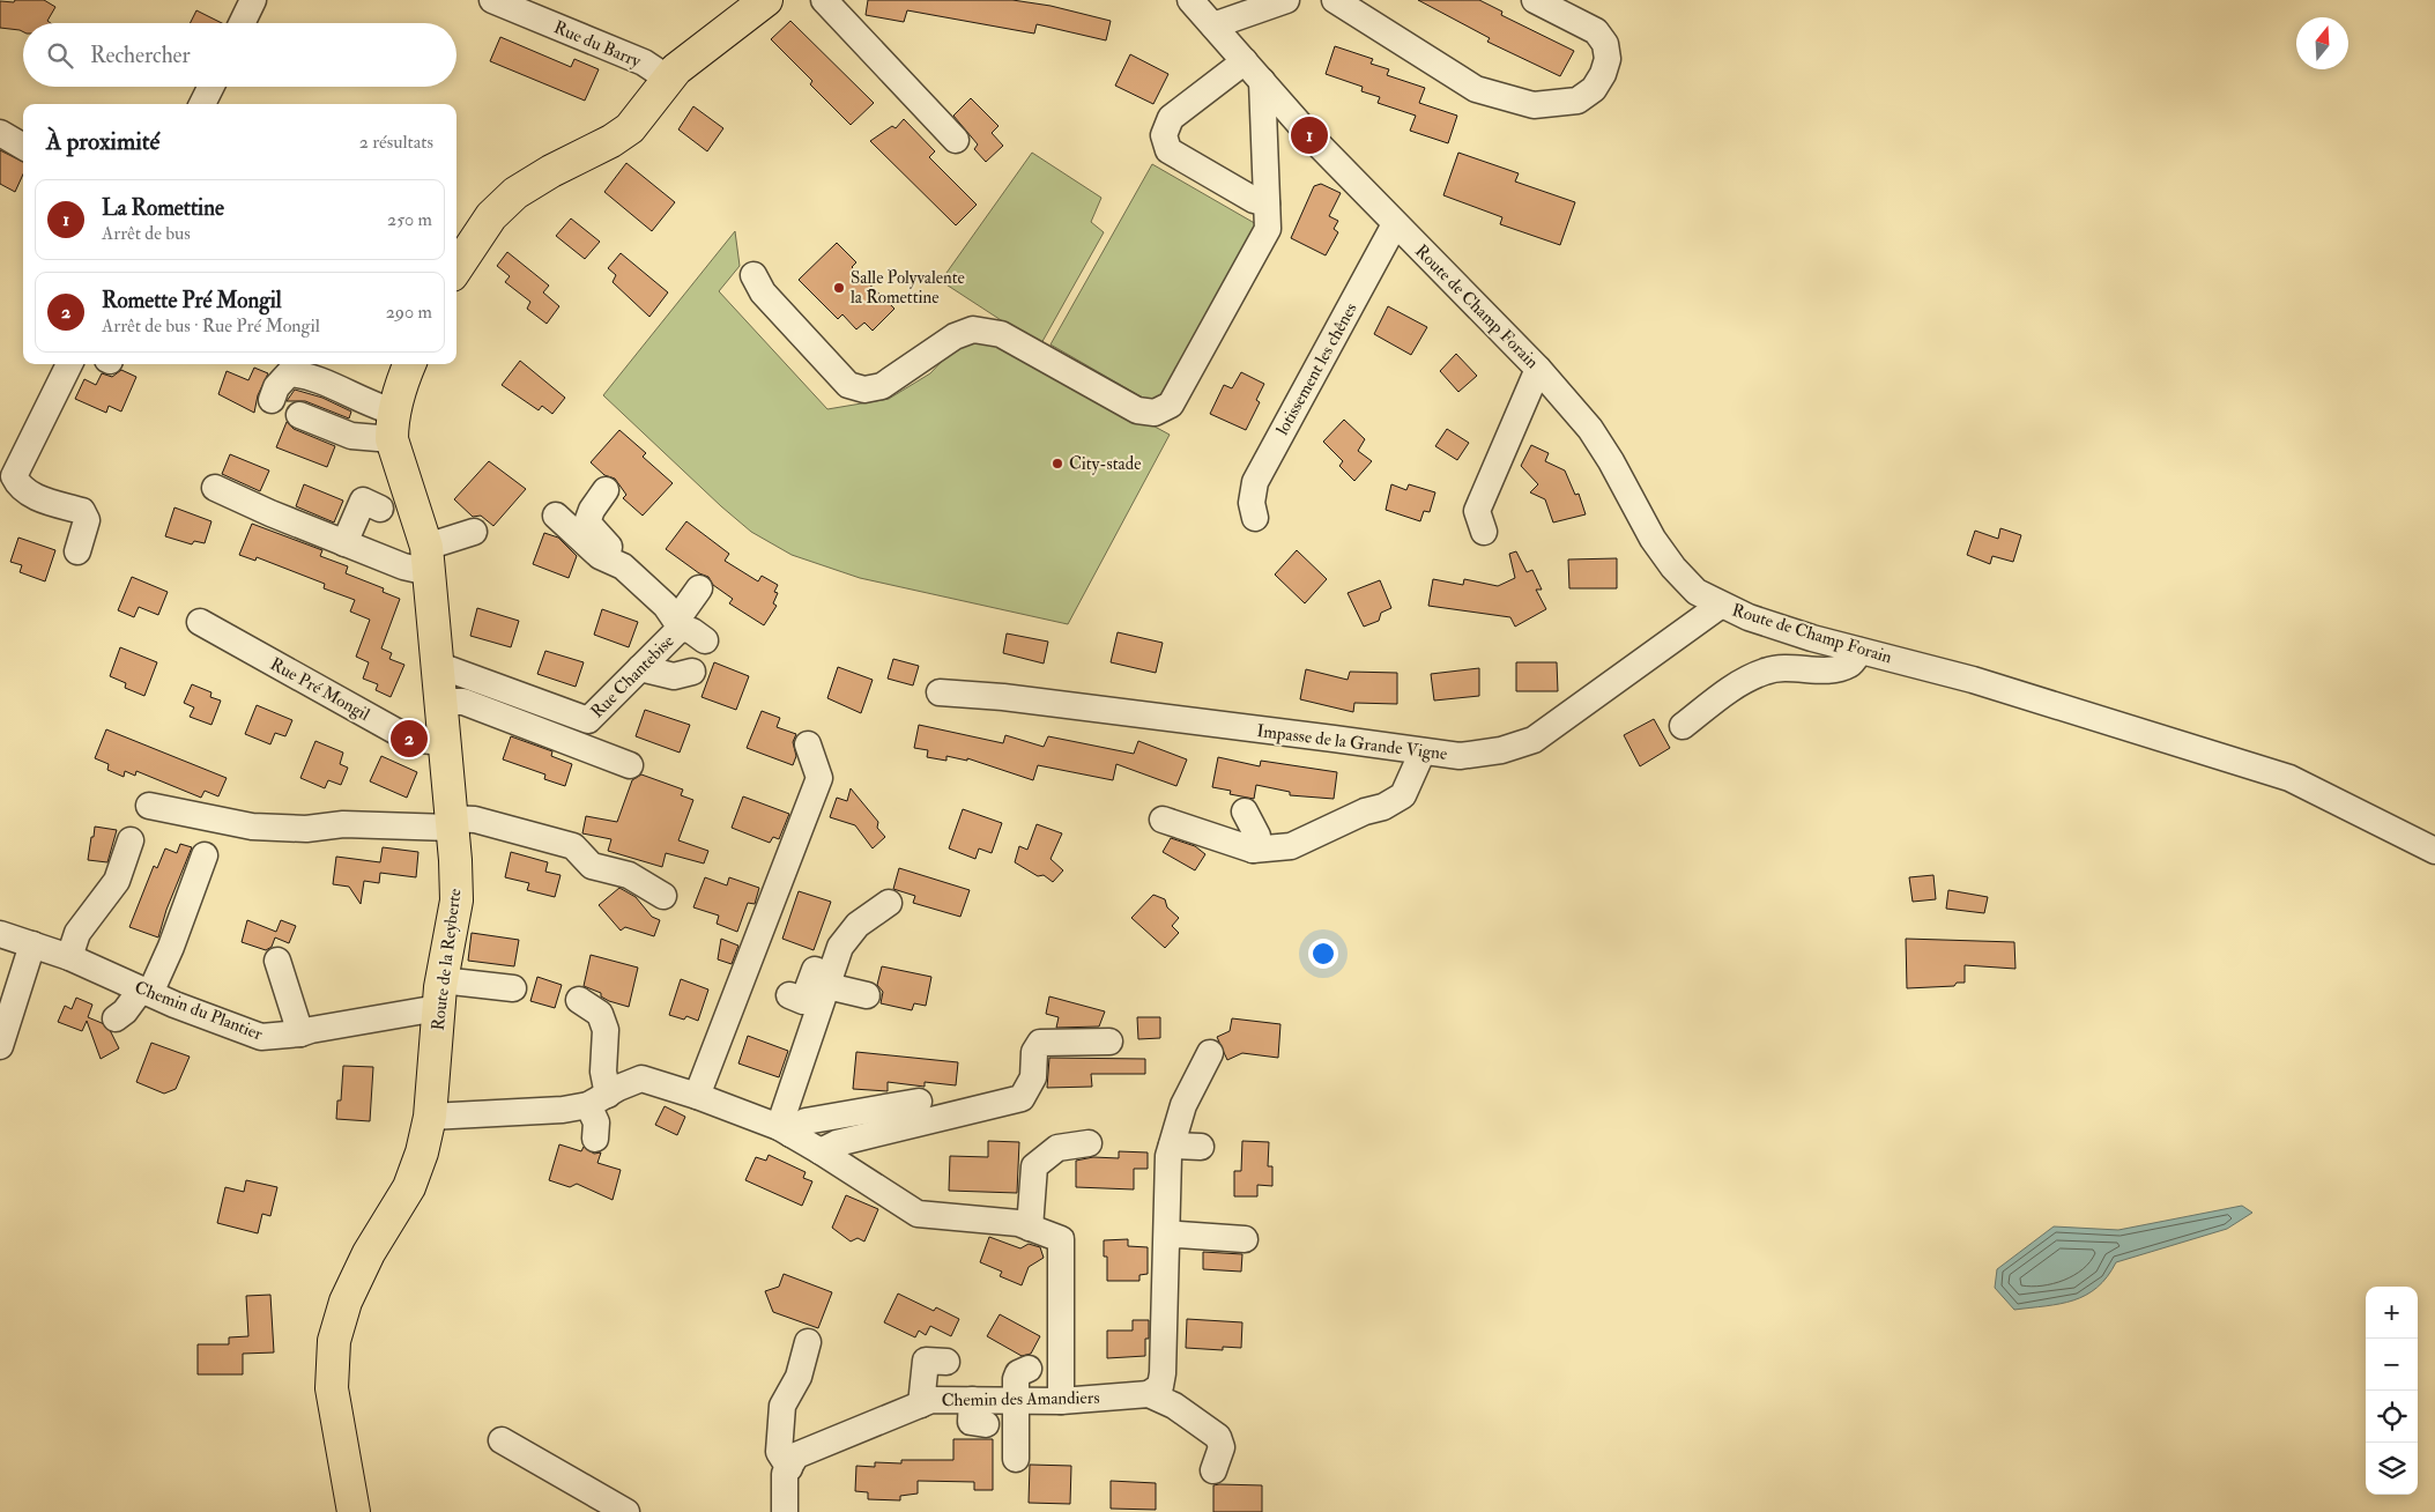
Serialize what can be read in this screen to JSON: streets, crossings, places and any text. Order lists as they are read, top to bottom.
{
  "streets": {
    "main road": ["Route de la Reyberte"],
    "street": [
      "Rue du Barry",
      "Route de Champ Forain",
      "lotissement les chênes",
      "Rue Chantebise",
      "Rue Pré Mongil",
      "Impasse de la Grande Vigne",
      "Chemin du Plantier",
      "Chemin des Amandiers"
    ]
  },
  "crossings": [
    ["Route de Champ Forain", "lotissement les chênes"],
    ["Route de Champ Forain", "Impasse de la Grande Vigne"],
    ["Rue Chantebise", "Route de la Reyberte"],
    ["Rue Pré Mongil", "Route de la Reyberte"],
    ["Route de la Reyberte", "Chemin du Plantier"]
  ],
  "places": ["Salle Polyvalente la Romettine", "City-stade"],
  "north": "top",
  "page": {
    "search": "Rechercher",
    "heading": ["À proximité", "2 résultats"],
    "pins": ["1", "2"],
    "list": [
      {
        "mark": "1",
        "name": "La Romettine",
        "note": "Arrêt de bus",
        "value": "250 m"
      },
      {
        "mark": "2",
        "name": "Romette Pré Mongil",
        "note": "Arrêt de bus · Rue Pré Mongil",
        "value": "290 m"
      }
    ],
    "map_buttons": ["+", "−"]
  }
}
